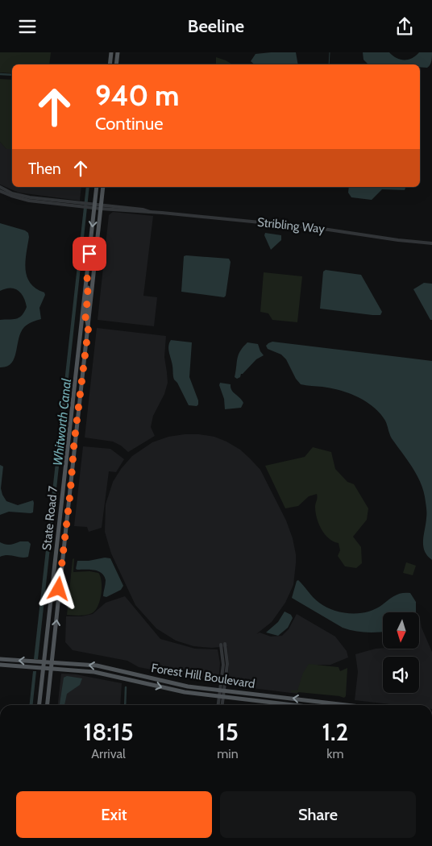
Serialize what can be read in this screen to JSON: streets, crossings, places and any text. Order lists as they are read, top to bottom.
{
  "streets": {
    "main road": ["State Road 7", "Forest Hill Boulevard"],
    "street": ["Stribling Way"]
  },
  "crossings": [
    ["Stribling Way", "State Road 7"],
    ["State Road 7", "Forest Hill Boulevard"]
  ],
  "water": ["Whitworth Canal"],
  "north": "bottom",
  "page": {
    "header": "Beeline",
    "turn": ["940 m", "Continue"],
    "then": "Then",
    "eta": [
      "18:15",
      "Arrival",
      "15",
      "min",
      "1.2",
      "km"
    ],
    "buttons": ["Exit", "Share"]
  }
}
